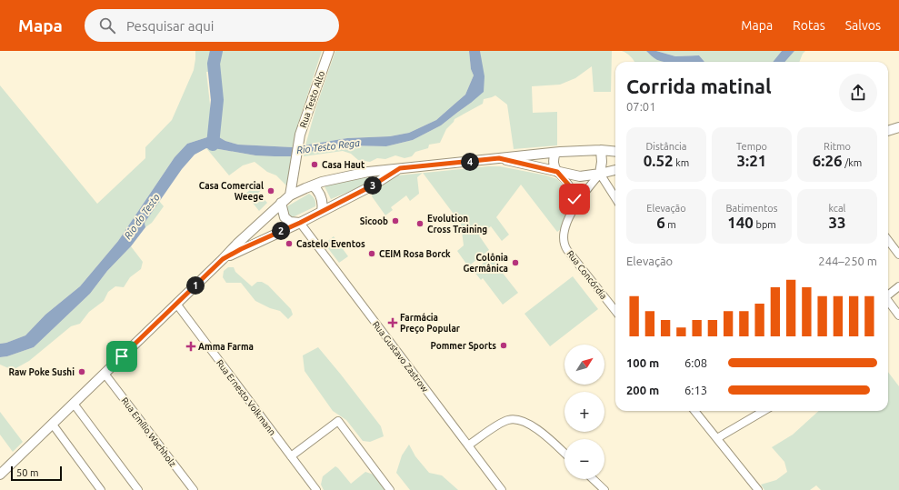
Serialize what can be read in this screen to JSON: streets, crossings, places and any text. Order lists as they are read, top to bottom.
{
  "streets": {
    "main road": ["Rua Testo Alto"],
    "street": [
      "Rua Concórdia",
      "Rua Gustavo Zastrow",
      "Rua Ernesto Volkmann",
      "Rua Emílio Wachholz"
    ]
  },
  "crossings": [
    ["Rua Testo Alto", "Rua Gustavo Zastrow"]
  ],
  "water": ["Rio Testo Rega", "Rio do Testo"],
  "places": {
    "other": [
      "Casa Haut",
      "Casa Comercial Weege",
      "Sicoob",
      "Evolution Cross Training",
      "Castelo Eventos",
      "CEIM Rosa Borck",
      "Colônia Germânica",
      "Pommer Sports",
      "Raw Poke Sushi"
    ],
    "health": ["Farmácia Preço Popular", "Amma Farma"]
  },
  "scale_bar": "50 m",
  "north": "top right",
  "page": {
    "header": "Mapa",
    "search": "Pesquisar aqui",
    "nav": ["Mapa", "Rotas", "Salvos"],
    "heading": ["Corrida matinal", "07:01"],
    "stats": [
      ["Distância", "0.52 km"],
      ["Tempo", "3:21"],
      ["Ritmo", "6:26 /km"],
      ["Elevação", "6 m"],
      ["Batimentos", "140 bpm"],
      ["kcal", "33"]
    ],
    "pins": [
      "4",
      "3",
      "2",
      "1"
    ],
    "chart": ["Elevação", "244–250 m"],
    "map_buttons": ["+", "−"],
    "list": [
      {
        "name": "100 m",
        "note": "6:08"
      },
      {
        "name": "200 m",
        "note": "6:13"
      }
    ],
    "scale": "50 m"
  }
}
